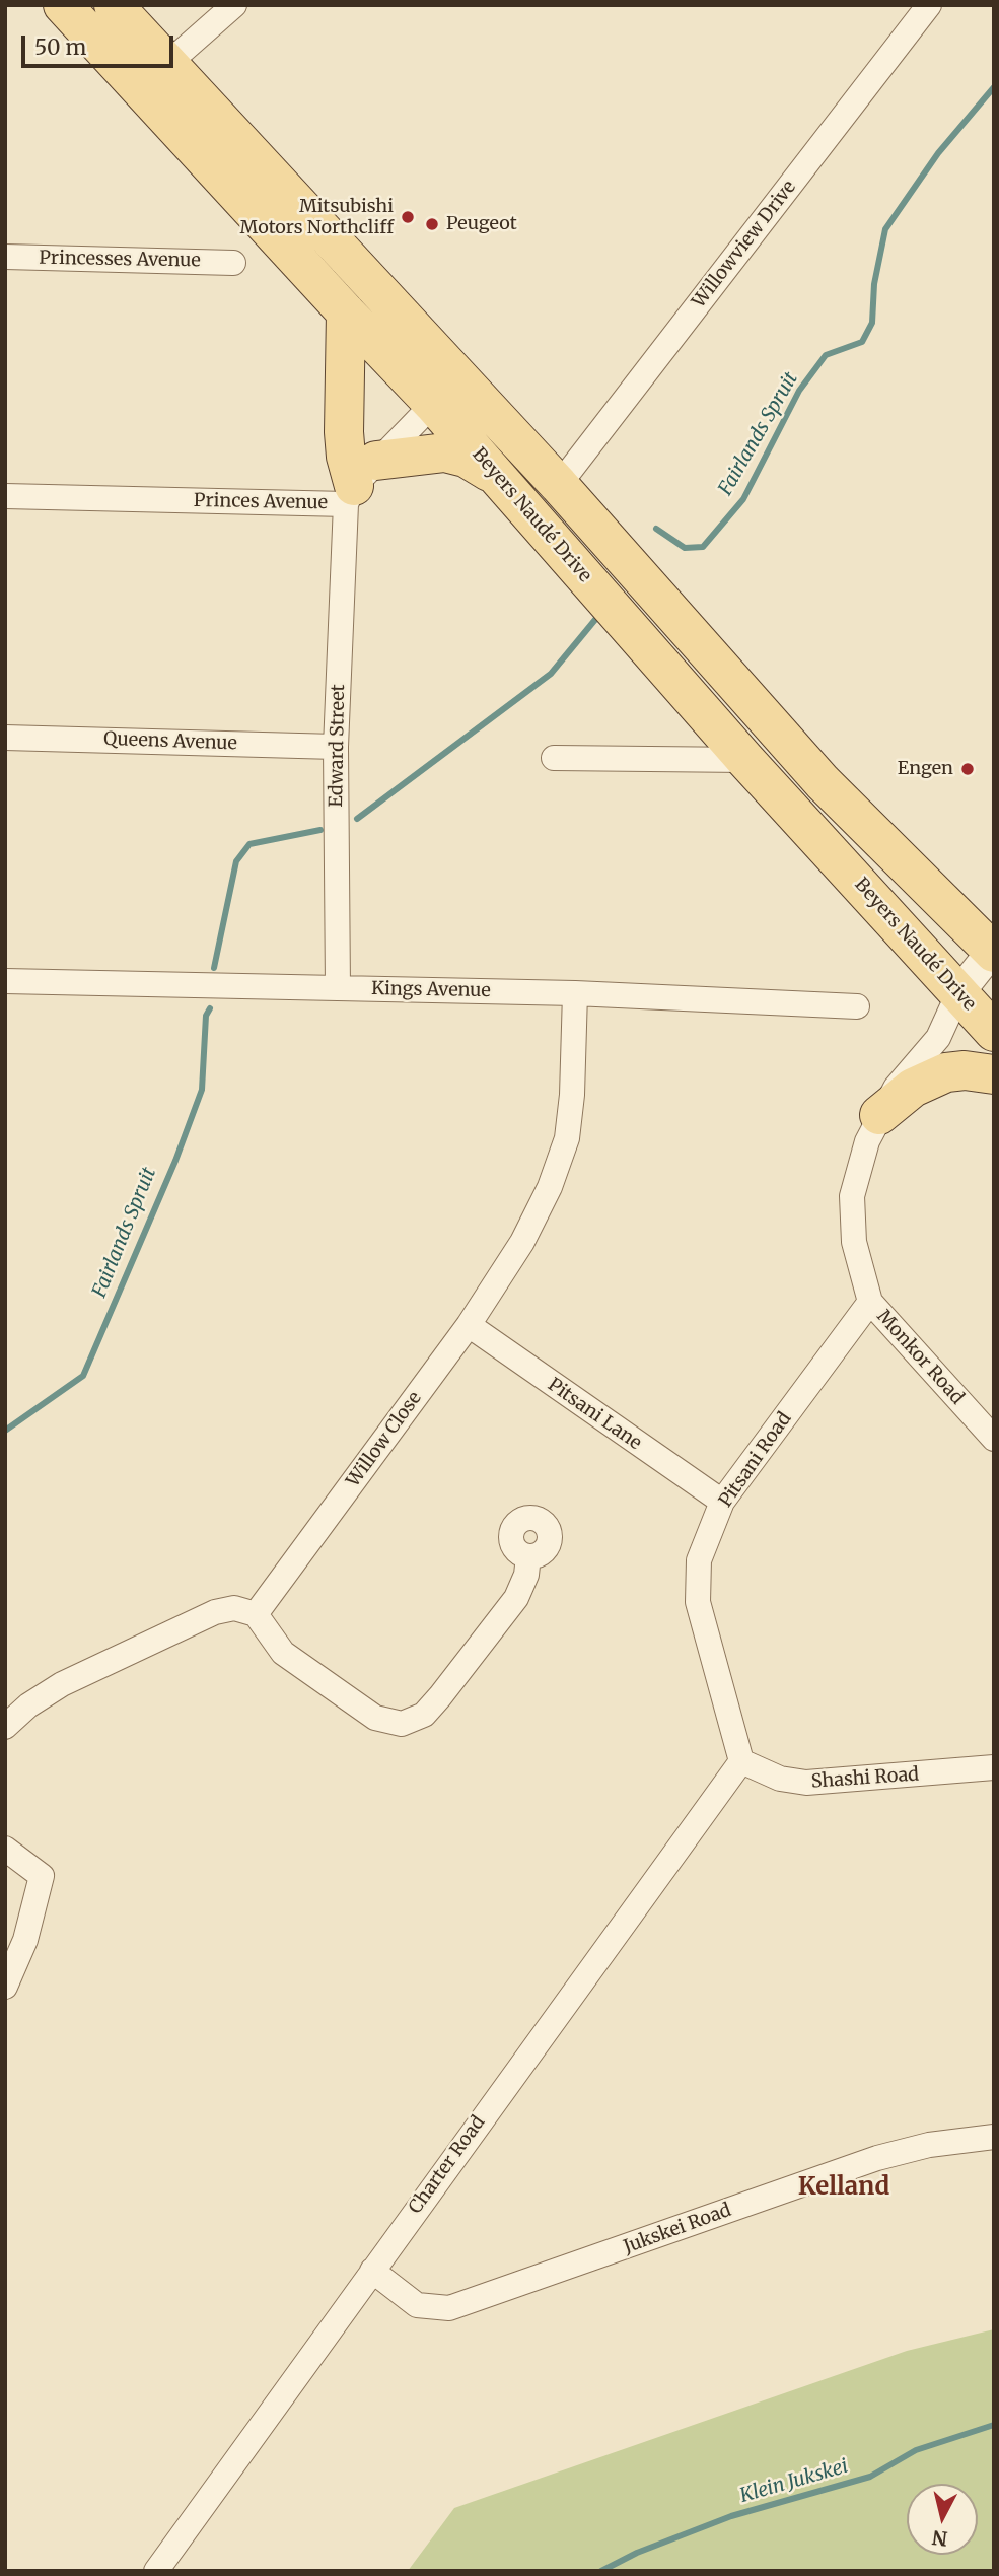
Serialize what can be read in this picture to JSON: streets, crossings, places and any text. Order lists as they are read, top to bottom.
{
  "streets": {
    "main road": ["Beyers Naudé Drive"],
    "street": [
      "Willowview Drive",
      "Princesses Avenue",
      "Princes Avenue",
      "Queens Avenue",
      "Edward Street",
      "Kings Avenue",
      "Monkor Road",
      "Pitsani Lane",
      "Willow Close",
      "Pitsani Road",
      "Shashi Road",
      "Charter Road",
      "Jukskei Road"
    ]
  },
  "crossings": [
    ["Willowview Drive", "Beyers Naudé Drive"],
    ["Princes Avenue", "Edward Street"],
    ["Beyers Naudé Drive", "Monkor Road"],
    ["Queens Avenue", "Edward Street"],
    ["Edward Street", "Kings Avenue"],
    ["Kings Avenue", "Willow Close"],
    ["Monkor Road", "Pitsani Road"],
    ["Pitsani Lane", "Willow Close"],
    ["Pitsani Lane", "Pitsani Road"],
    ["Pitsani Road", "Shashi Road"],
    ["Pitsani Road", "Charter Road"],
    ["Shashi Road", "Charter Road"],
    ["Charter Road", "Jukskei Road"]
  ],
  "districts": ["Kelland"],
  "water": ["Fairlands Spruit", "Klein Jukskei"],
  "places": ["Mitsubishi Motors Northcliff", "Peugeot", "Engen"],
  "scale_bar": "50 m",
  "north": "bottom"
}
